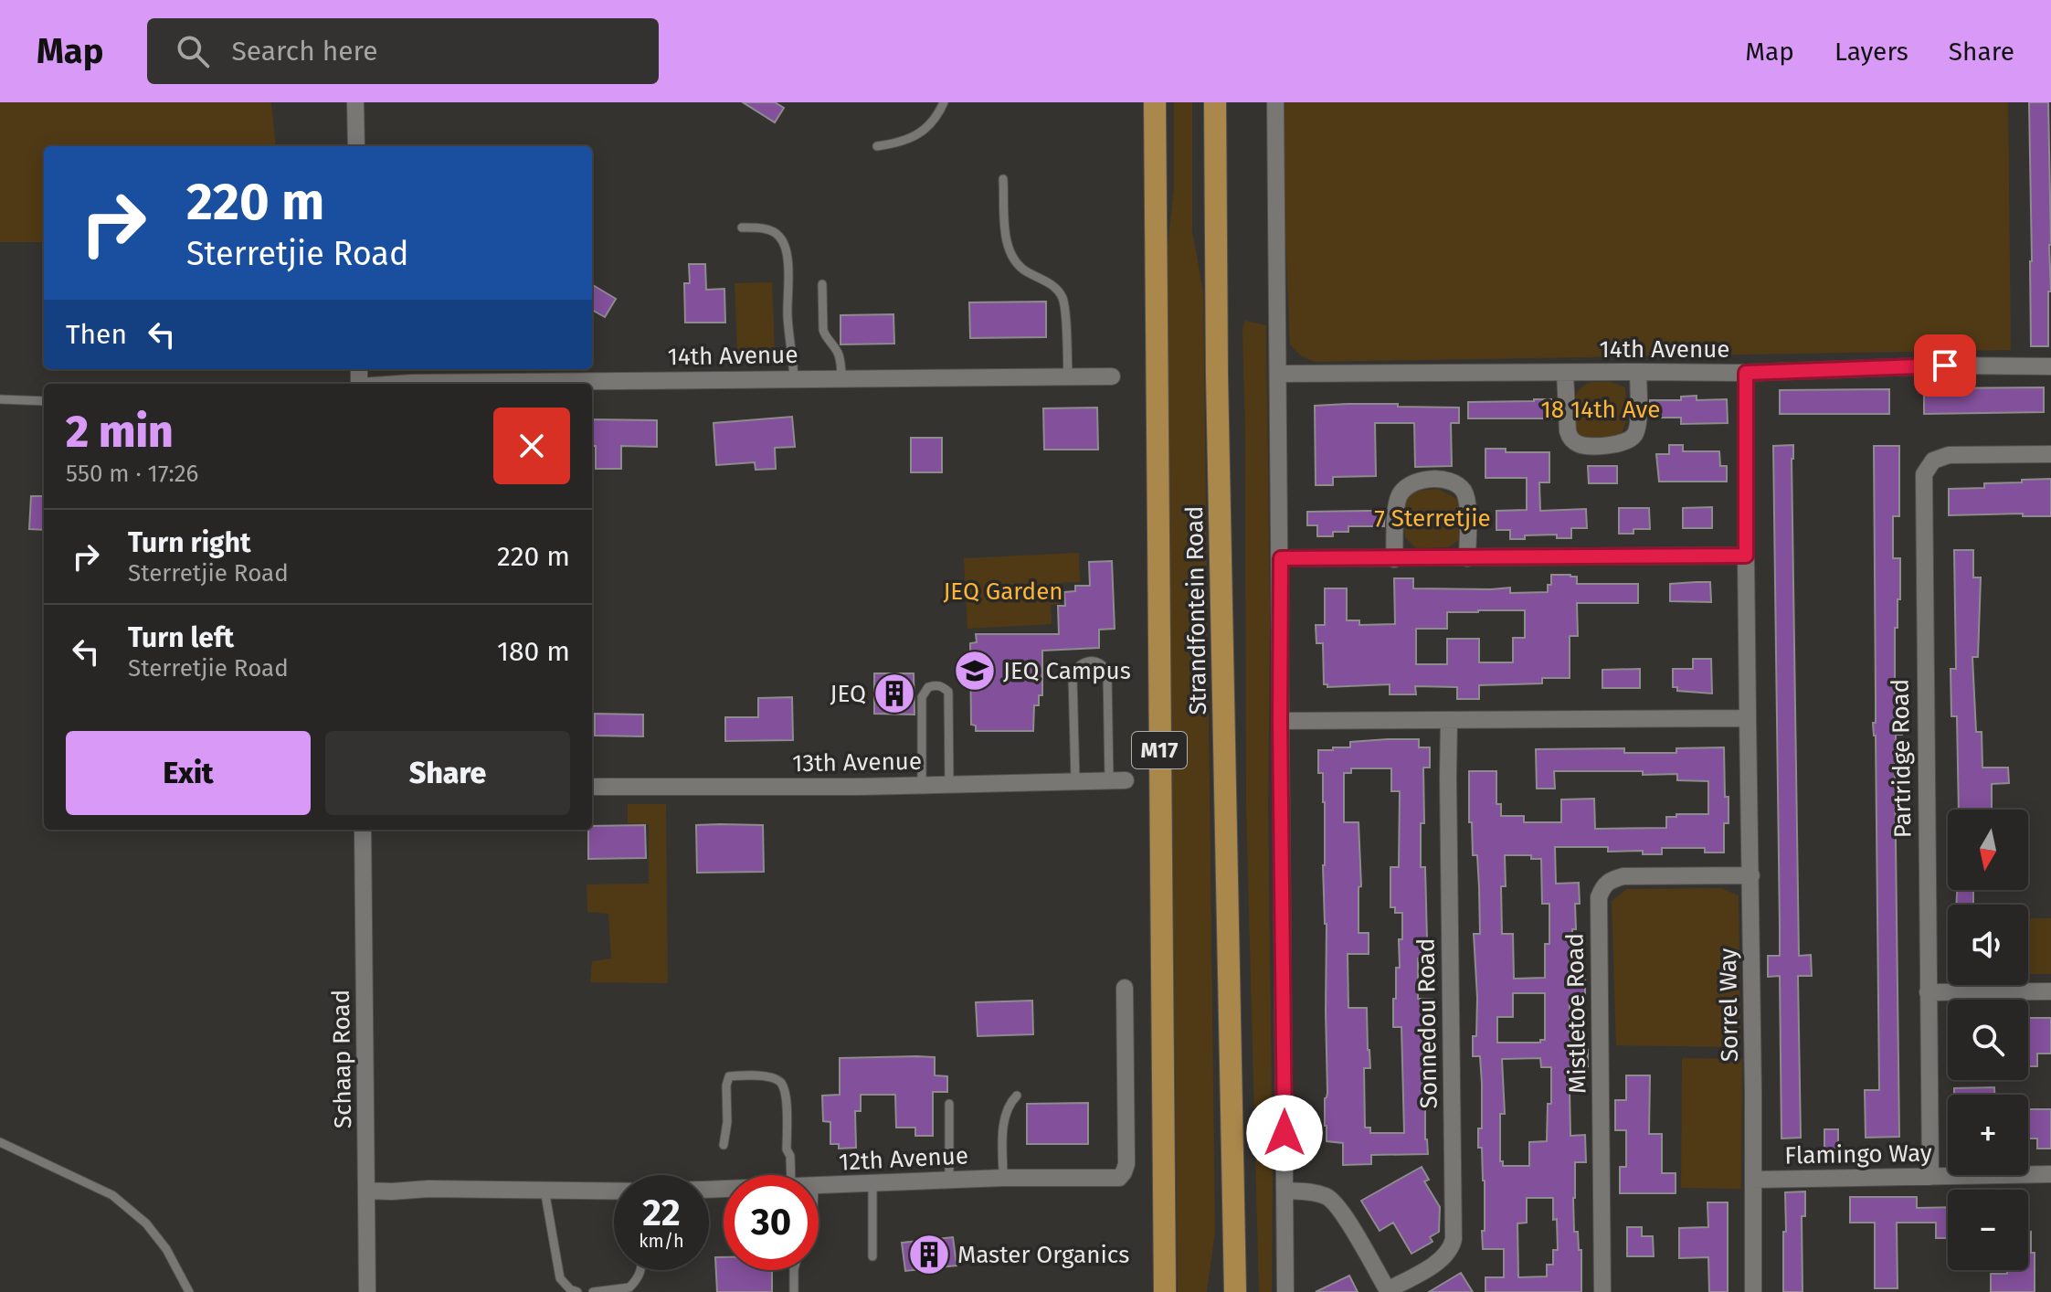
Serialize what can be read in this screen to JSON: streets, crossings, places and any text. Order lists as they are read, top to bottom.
{
  "streets": {
    "main road": ["Strandfontein Road", "M17"],
    "street": [
      "14th Avenue",
      "Partridge Road",
      "13th Avenue",
      "Sorrel Way",
      "Mistletoe Road",
      "Sonnedou Road",
      "Schaap Road",
      "Flamingo Way",
      "12th Avenue"
    ]
  },
  "crossings": [
    ["14th Avenue", "Sorrel Way"],
    ["Partridge Road", "Flamingo Way"],
    ["Sorrel Way", "Mistletoe Road"],
    ["Sorrel Way", "Flamingo Way"],
    ["Schaap Road", "12th Avenue"]
  ],
  "parks": ["18 14th Ave", "7 Sterretjie", "JEQ Garden"],
  "places": {
    "school or university": ["JEQ Campus"],
    "building": ["JEQ", "Master Organics"]
  },
  "north": "bottom",
  "page": {
    "header": "Map",
    "search": "Search here",
    "nav": ["Map", "Layers", "Share"],
    "turn": ["220 m", "Sterretjie Road"],
    "then": "Then",
    "heading": ["2 min", "550 m · 17:26"],
    "list": [
      {
        "name": "Turn right",
        "note": "Sterretjie Road",
        "value": "220 m"
      },
      {
        "name": "Turn left",
        "note": "Sterretjie Road",
        "value": "180 m"
      }
    ],
    "buttons": ["Exit", "Share"],
    "map_buttons": ["+", "−"],
    "speed": "22 km/h",
    "limit": "30"
  }
}
